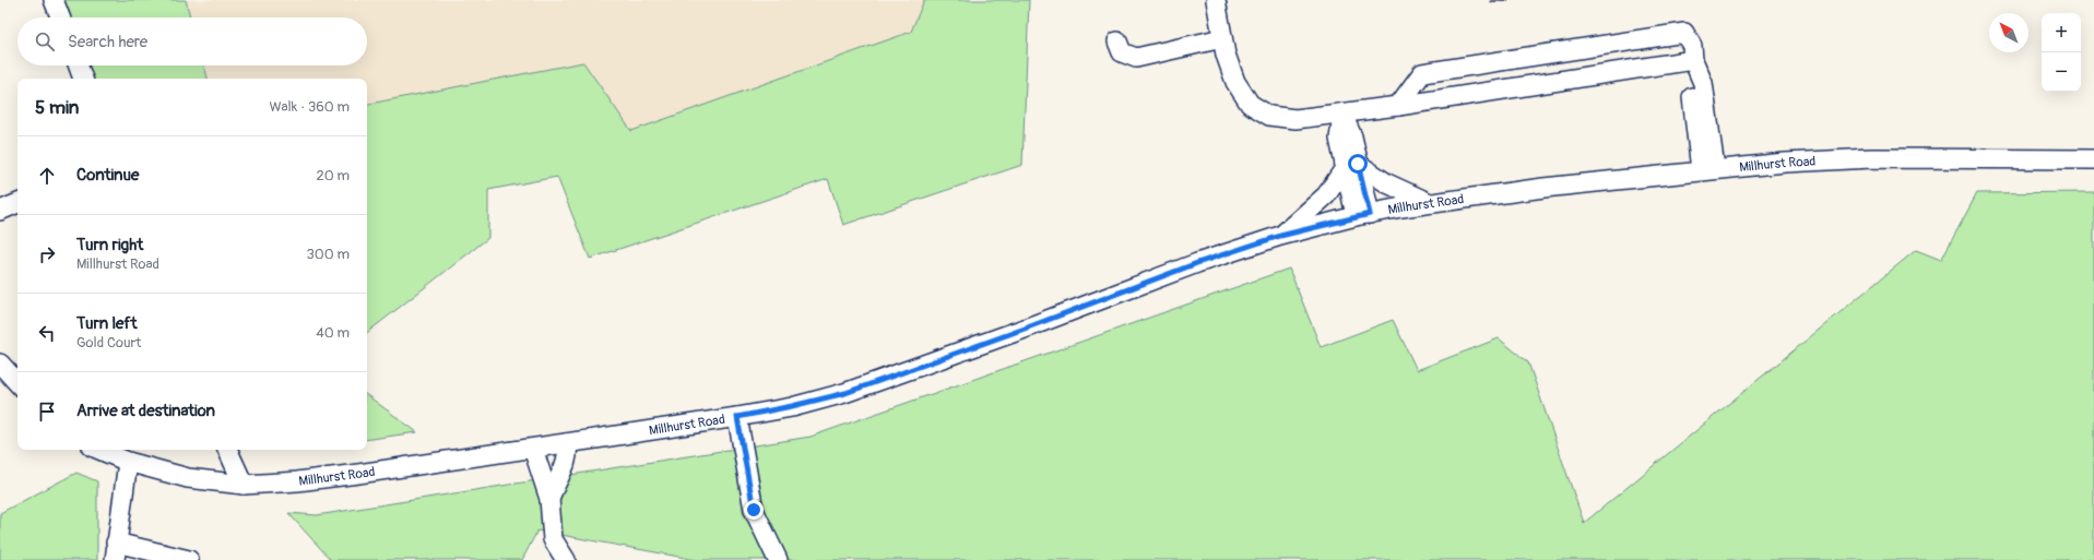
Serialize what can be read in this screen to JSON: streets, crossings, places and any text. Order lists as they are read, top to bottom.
{
  "streets": {
    "street": ["Millhurst Road"]
  },
  "north": "top left",
  "page": {
    "map_buttons": ["+", "−"],
    "search": "Search here",
    "heading": ["5 min", "Walk · 360 m"],
    "list": [
      ["Continue", "20 m"],
      ["Turn right", "Millhurst Road", "300 m"],
      ["Turn left", "Gold Court", "40 m"],
      "Arrive at destination"
    ]
  }
}
